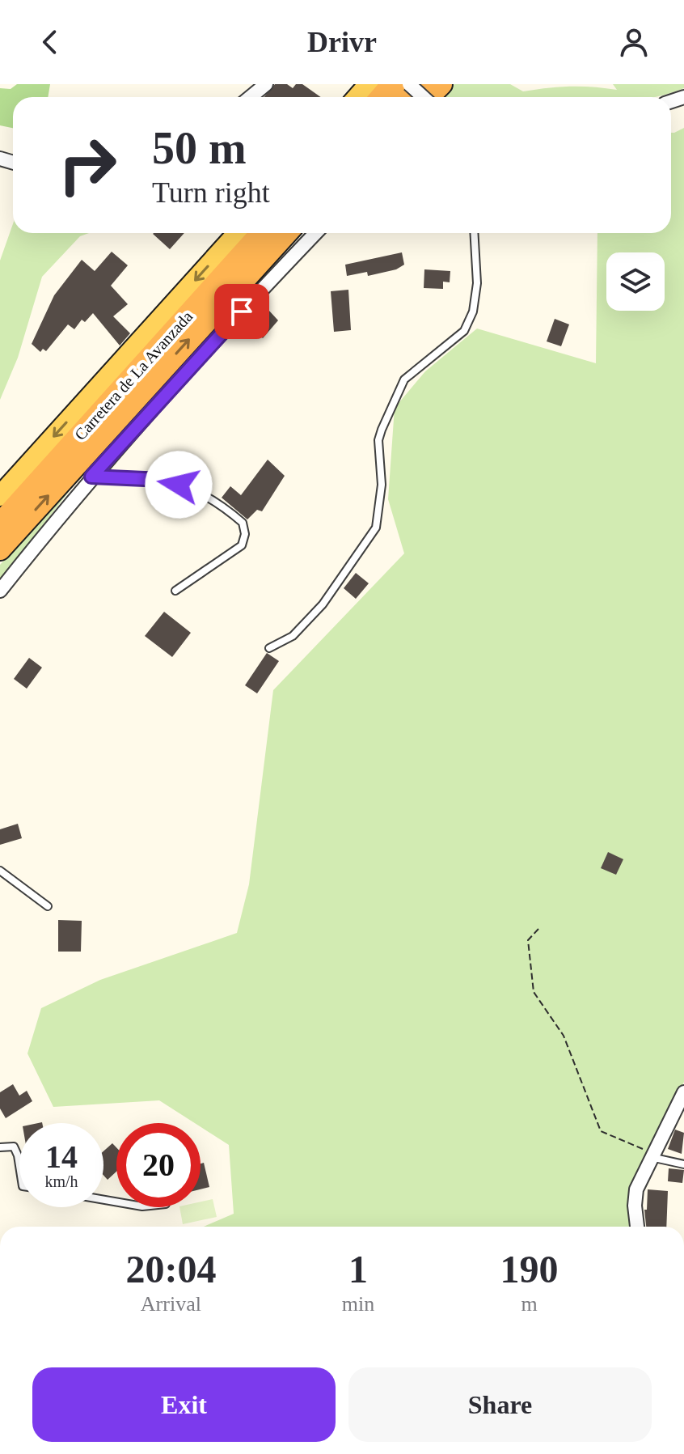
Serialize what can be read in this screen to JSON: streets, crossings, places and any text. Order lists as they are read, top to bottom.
{
  "streets": {
    "highway": ["Carretera de La Avanzada"]
  },
  "page": {
    "header": "Drivr",
    "turn": ["50 m", "Turn right"],
    "speed": "14 km/h",
    "limit": "20",
    "eta": [
      "20:04",
      "Arrival",
      "1",
      "min",
      "190",
      "m"
    ],
    "buttons": ["Exit", "Share"]
  }
}
